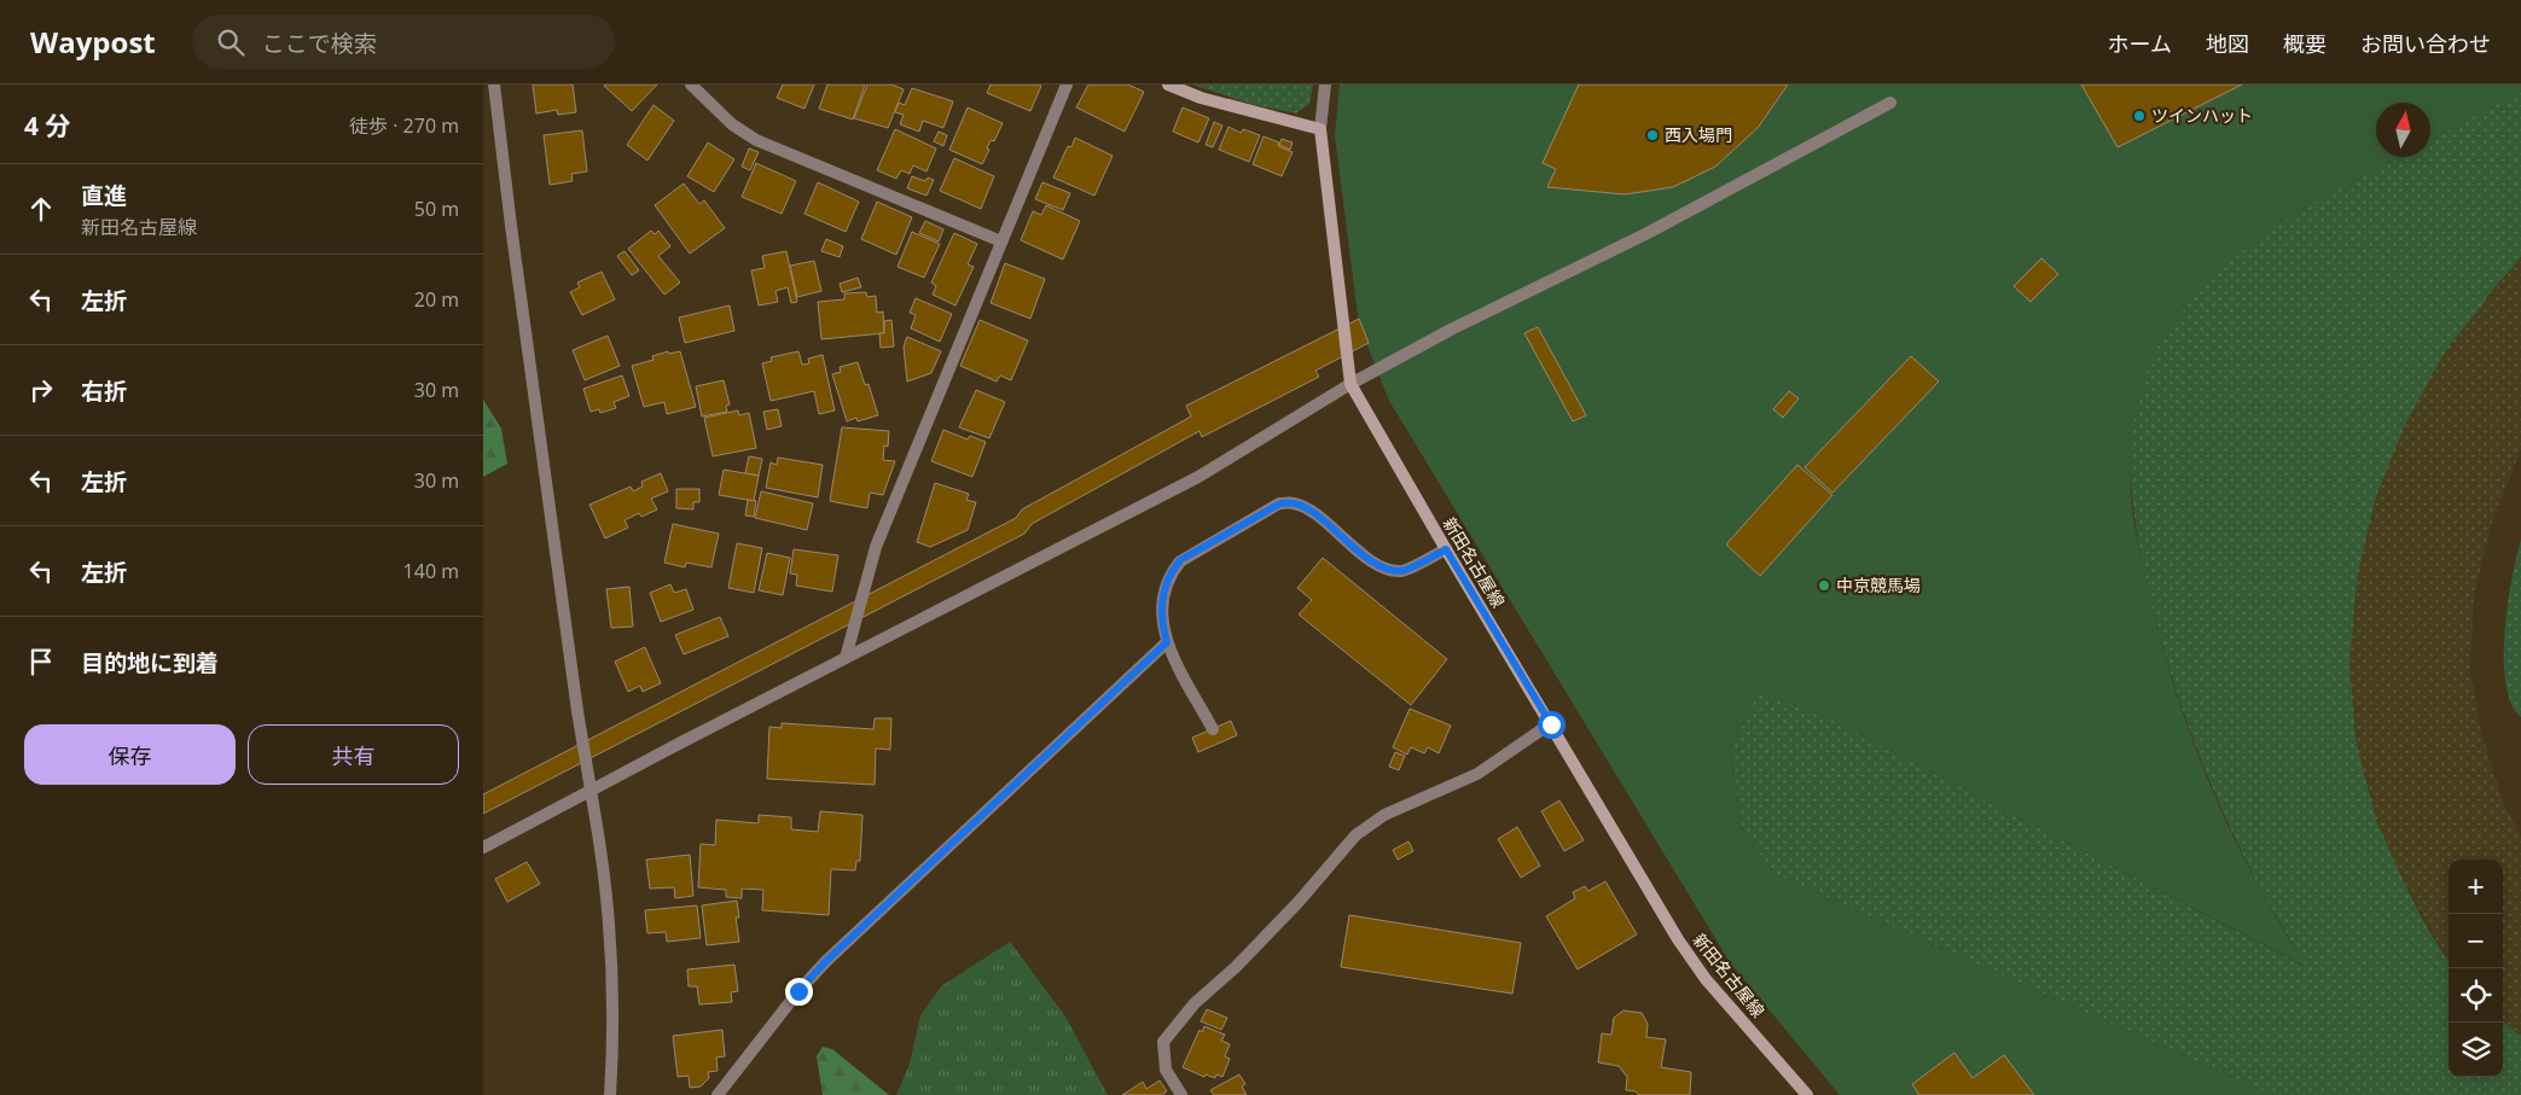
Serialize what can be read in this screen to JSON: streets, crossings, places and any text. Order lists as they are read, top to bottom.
{
  "streets": {
    "main road": ["新田名古屋線"]
  },
  "places": ["ツインハット", "西入場門", "中京競馬場"],
  "north": "top",
  "page": {
    "header": "Waypost",
    "search": "ここで検索",
    "nav": [
      "ホーム",
      "地図",
      "概要",
      "お問い合わせ"
    ],
    "heading": ["4 分", "徒歩 · 270 m"],
    "list": [
      ["直進", "新田名古屋線", "50 m"],
      ["左折", "20 m"],
      ["右折", "30 m"],
      ["左折", "30 m"],
      ["左折", "140 m"],
      "目的地に到着"
    ],
    "buttons": ["保存", "共有"],
    "map_buttons": ["+", "−"]
  }
}
